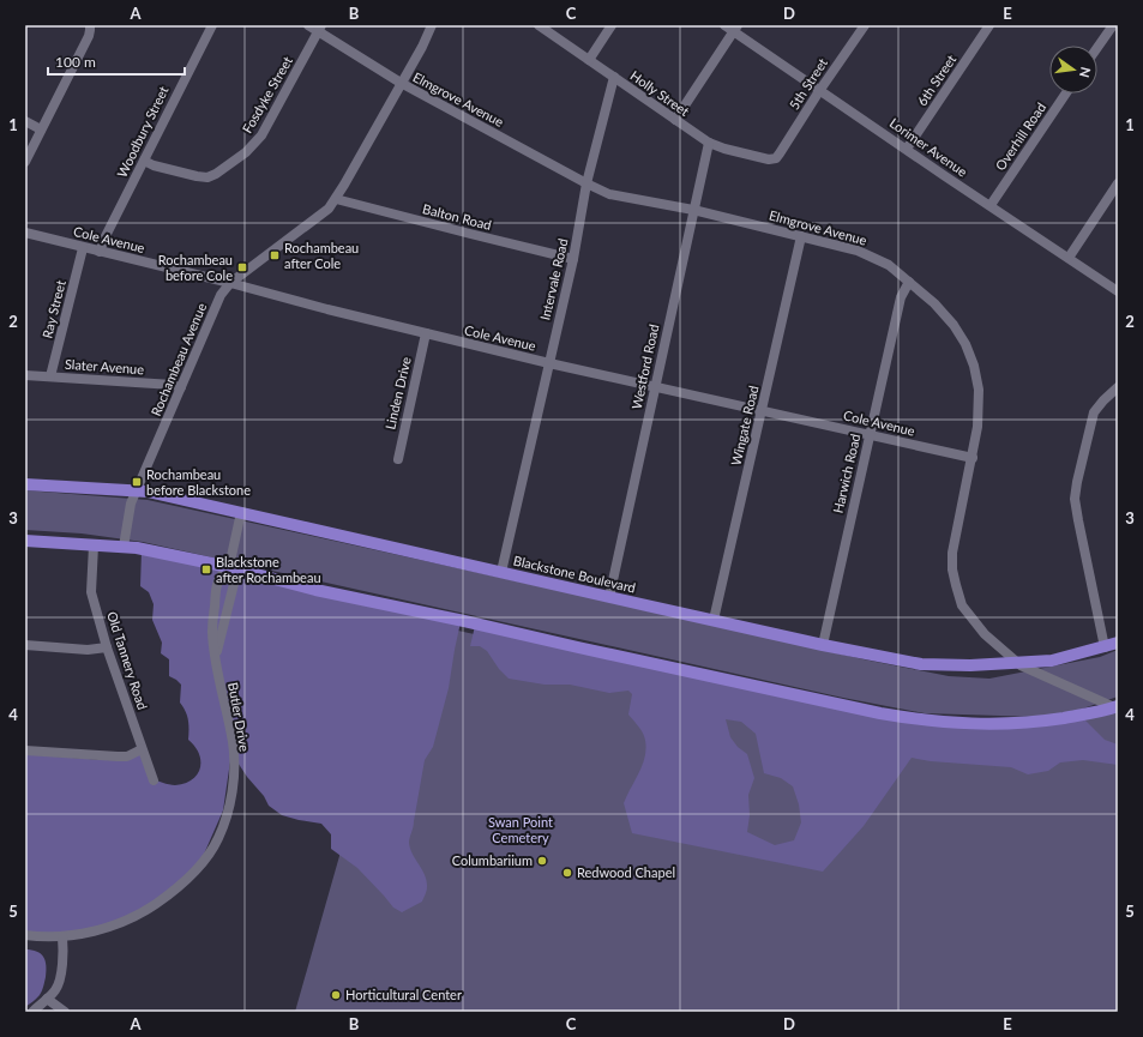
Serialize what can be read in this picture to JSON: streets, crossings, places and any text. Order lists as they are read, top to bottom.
{
  "streets": {
    "main road": ["Blackstone Boulevard"],
    "street": [
      "6th Street",
      "5th Street",
      "Holly Street",
      "Fosdyke Street",
      "Elmgrove Avenue",
      "Woodbury Street",
      "Overhill Road",
      "Lorimer Avenue",
      "Balton Road",
      "Cole Avenue",
      "Intervale Road",
      "Ray Street",
      "Rochambeau Avenue",
      "Slater Avenue",
      "Westford Road",
      "Linden Drive",
      "Wingate Road",
      "Harwich Road",
      "Old Tannery Road",
      "Butler Drive"
    ]
  },
  "crossings": [
    ["6th Street", "Lorimer Avenue"],
    ["5th Street", "Holly Street"],
    ["5th Street", "Lorimer Avenue"],
    ["Holly Street", "Intervale Road"],
    ["Holly Street", "Westford Road"],
    ["Fosdyke Street", "Elmgrove Avenue"],
    ["Fosdyke Street", "Woodbury Street"],
    ["Elmgrove Avenue", "Cole Avenue"],
    ["Elmgrove Avenue", "Intervale Road"],
    ["Elmgrove Avenue", "Rochambeau Avenue"],
    ["Elmgrove Avenue", "Westford Road"],
    ["Elmgrove Avenue", "Wingate Road"],
    ["Elmgrove Avenue", "Harwich Road"],
    ["Elmgrove Avenue", "Blackstone Boulevard"],
    ["Woodbury Street", "Cole Avenue"],
    ["Overhill Road", "Lorimer Avenue"],
    ["Balton Road", "Intervale Road"],
    ["Balton Road", "Rochambeau Avenue"],
    ["Cole Avenue", "Intervale Road"],
    ["Cole Avenue", "Ray Street"],
    ["Cole Avenue", "Rochambeau Avenue"],
    ["Cole Avenue", "Westford Road"],
    ["Cole Avenue", "Linden Drive"],
    ["Cole Avenue", "Wingate Road"],
    ["Cole Avenue", "Harwich Road"],
    ["Intervale Road", "Blackstone Boulevard"],
    ["Ray Street", "Slater Avenue"],
    ["Rochambeau Avenue", "Slater Avenue"],
    ["Rochambeau Avenue", "Blackstone Boulevard"],
    ["Westford Road", "Blackstone Boulevard"],
    ["Wingate Road", "Blackstone Boulevard"],
    ["Harwich Road", "Blackstone Boulevard"],
    ["Blackstone Boulevard", "Butler Drive"]
  ],
  "parks": ["Swan Point Cemetery"],
  "places": {
    "transit": [
      "Rochambeau after Cole",
      "Rochambeau before Cole",
      "Rochambeau before Blackstone",
      "Blackstone after Rochambeau"
    ],
    "other": ["Columbariium", "Redwood Chapel", "Horticultural Center"]
  },
  "scale_bar": "100 m",
  "north": "right",
  "grid": {
    "columns": [
      "A",
      "B",
      "C",
      "D",
      "E"
    ],
    "rows": [
      "1",
      "2",
      "3",
      "4",
      "5"
    ]
  }
}
